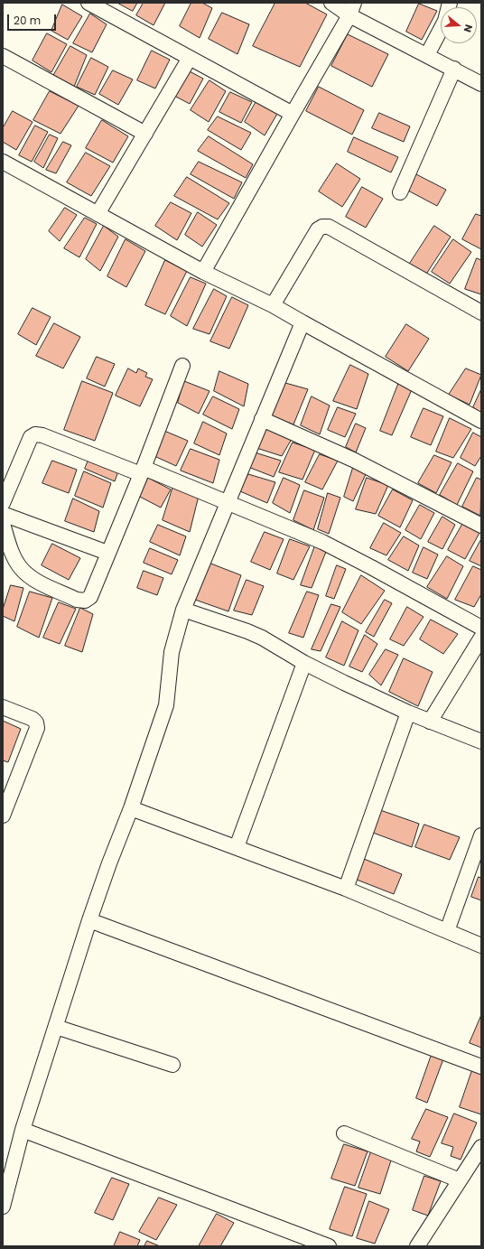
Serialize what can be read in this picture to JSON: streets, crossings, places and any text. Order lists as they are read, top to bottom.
{
  "scale_bar": "20 m",
  "north": "right"
}
